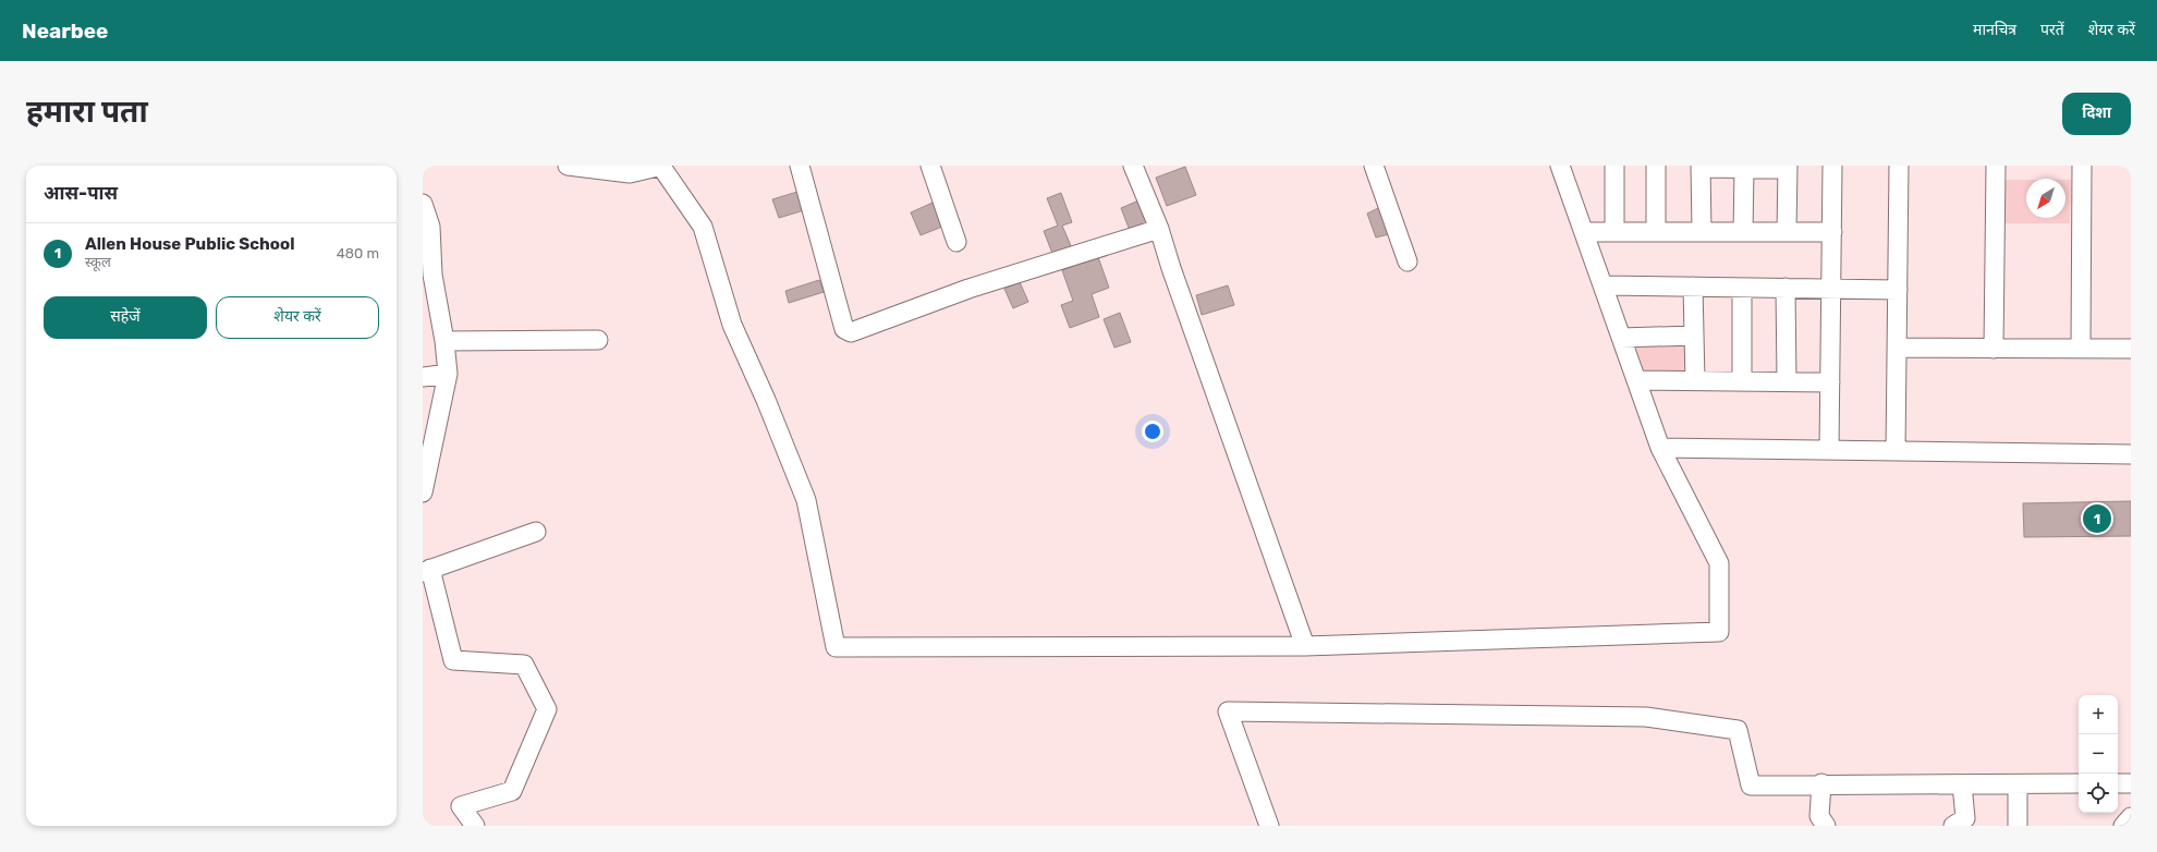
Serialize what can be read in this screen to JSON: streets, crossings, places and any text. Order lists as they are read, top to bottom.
{
  "north": "bottom left",
  "page": {
    "header": "Nearbee",
    "nav": ["मानचित्र", "परतें", "शेयर करें"],
    "buttons": [
      "दिशा",
      ["सहेजें", "शेयर करें"]
    ],
    "title": "हमारा पता",
    "heading": "आस-पास",
    "list": [
      {
        "mark": "1",
        "name": "Allen House Public School",
        "note": "स्कूल",
        "value": "480 m"
      }
    ],
    "pins": "1",
    "map_buttons": ["+", "−"]
  }
}
